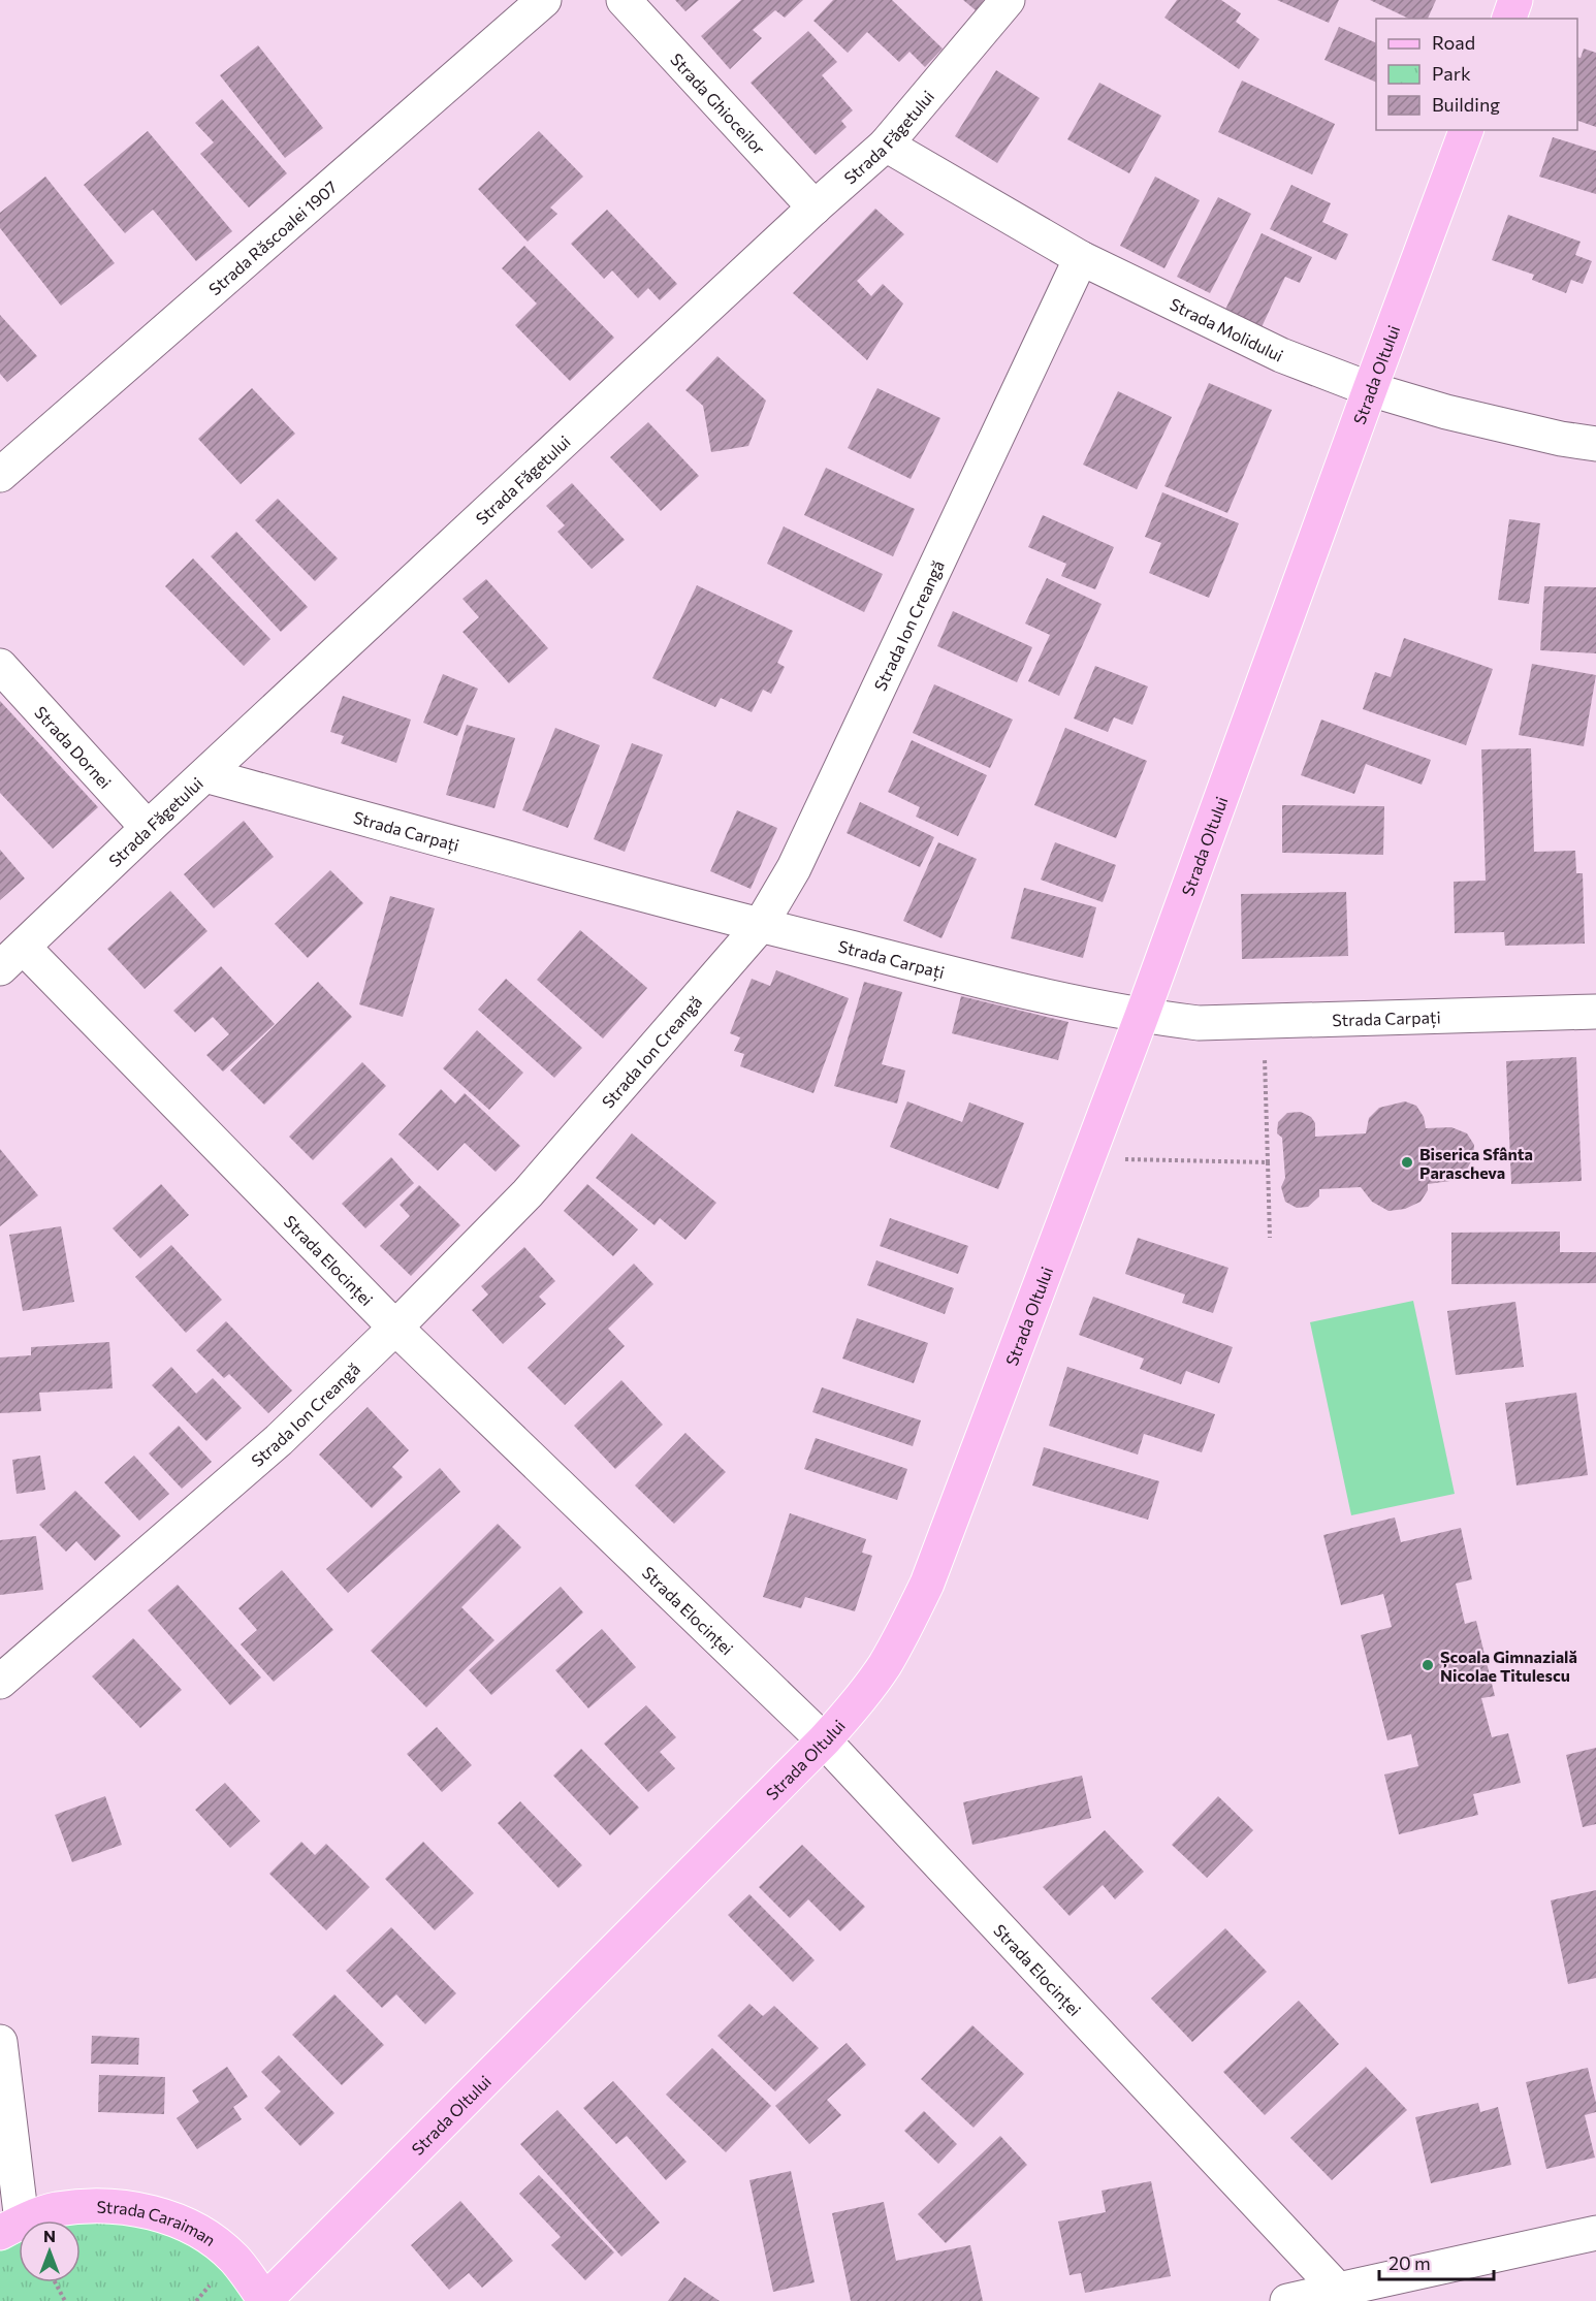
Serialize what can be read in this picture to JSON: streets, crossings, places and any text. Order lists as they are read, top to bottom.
{
  "streets": {
    "main road": ["Strada Oltului", "Strada Caraiman"],
    "street": [
      "Strada Ghioceilor",
      "Strada Făgetului",
      "Strada Răscoalei 1907",
      "Strada Molidului",
      "Strada Ion Creangă",
      "Strada Dornei",
      "Strada Carpați",
      "Strada Elocinței"
    ]
  },
  "crossings": [
    ["Strada Ghioceilor", "Strada Făgetului"],
    ["Strada Făgetului", "Strada Molidului"],
    ["Strada Făgetului", "Strada Dornei"],
    ["Strada Făgetului", "Strada Carpați"],
    ["Strada Făgetului", "Strada Elocinței"],
    ["Strada Molidului", "Strada Oltului"],
    ["Strada Molidului", "Strada Ion Creangă"],
    ["Strada Oltului", "Strada Carpați"],
    ["Strada Oltului", "Strada Elocinței"],
    ["Strada Oltului", "Strada Caraiman"],
    ["Strada Ion Creangă", "Strada Carpați"],
    ["Strada Ion Creangă", "Strada Elocinței"]
  ],
  "places": ["Biserica Sfânta Parascheva", "Școala Gimnazială Nicolae Titulescu"],
  "legend": ["Road", "Park", "Building"],
  "scale_bar": "20 m",
  "north": "top"
}
